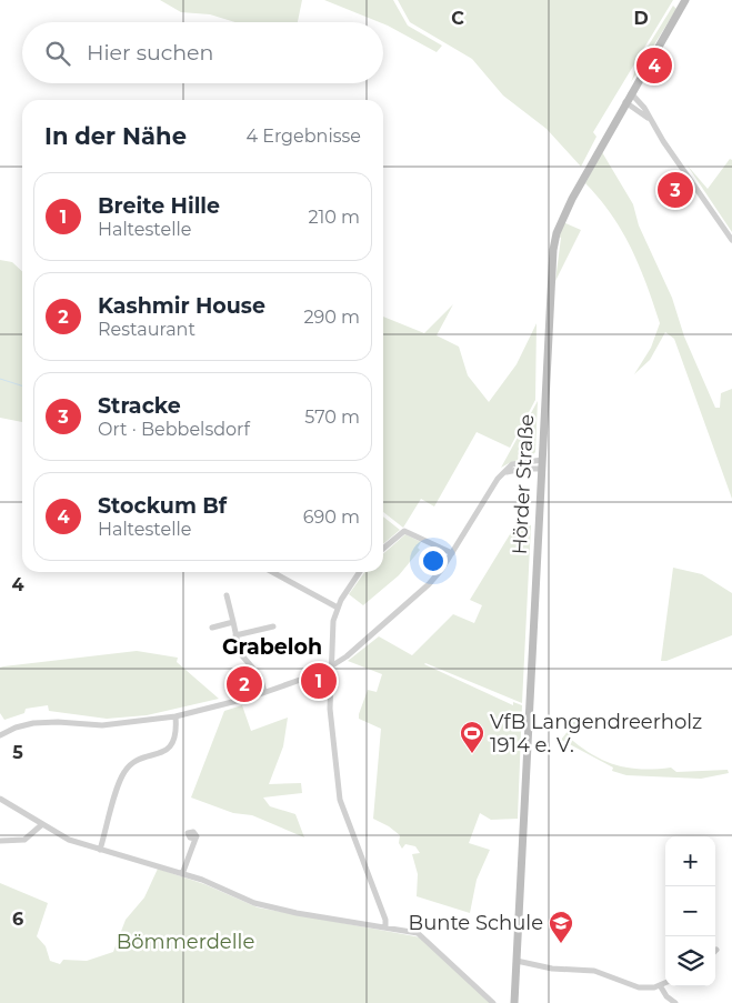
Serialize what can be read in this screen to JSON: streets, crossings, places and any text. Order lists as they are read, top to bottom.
{
  "streets": {
    "main road": ["Hörder Straße"]
  },
  "districts": ["Grabeloh"],
  "parks": ["Bömmerdelle"],
  "places": {
    "sports": ["VfB Langendreerholz 1914 e. V."],
    "school or university": ["Bunte Schule"]
  },
  "page": {
    "search": "Hier suchen",
    "pins": [
      "4",
      "3",
      "1",
      "2"
    ],
    "heading": ["In der Nähe", "4 Ergebnisse"],
    "list": [
      {
        "mark": "1",
        "name": "Breite Hille",
        "note": "Haltestelle",
        "value": "210 m"
      },
      {
        "mark": "2",
        "name": "Kashmir House",
        "note": "Restaurant",
        "value": "290 m"
      },
      {
        "mark": "3",
        "name": "Stracke",
        "note": "Ort · Bebbelsdorf",
        "value": "570 m"
      },
      {
        "mark": "4",
        "name": "Stockum Bf",
        "note": "Haltestelle",
        "value": "690 m"
      }
    ],
    "map_buttons": ["+", "−"]
  },
  "grid": {
    "columns": ["C", "D"],
    "rows": ["4", "5", "6"]
  }
}
